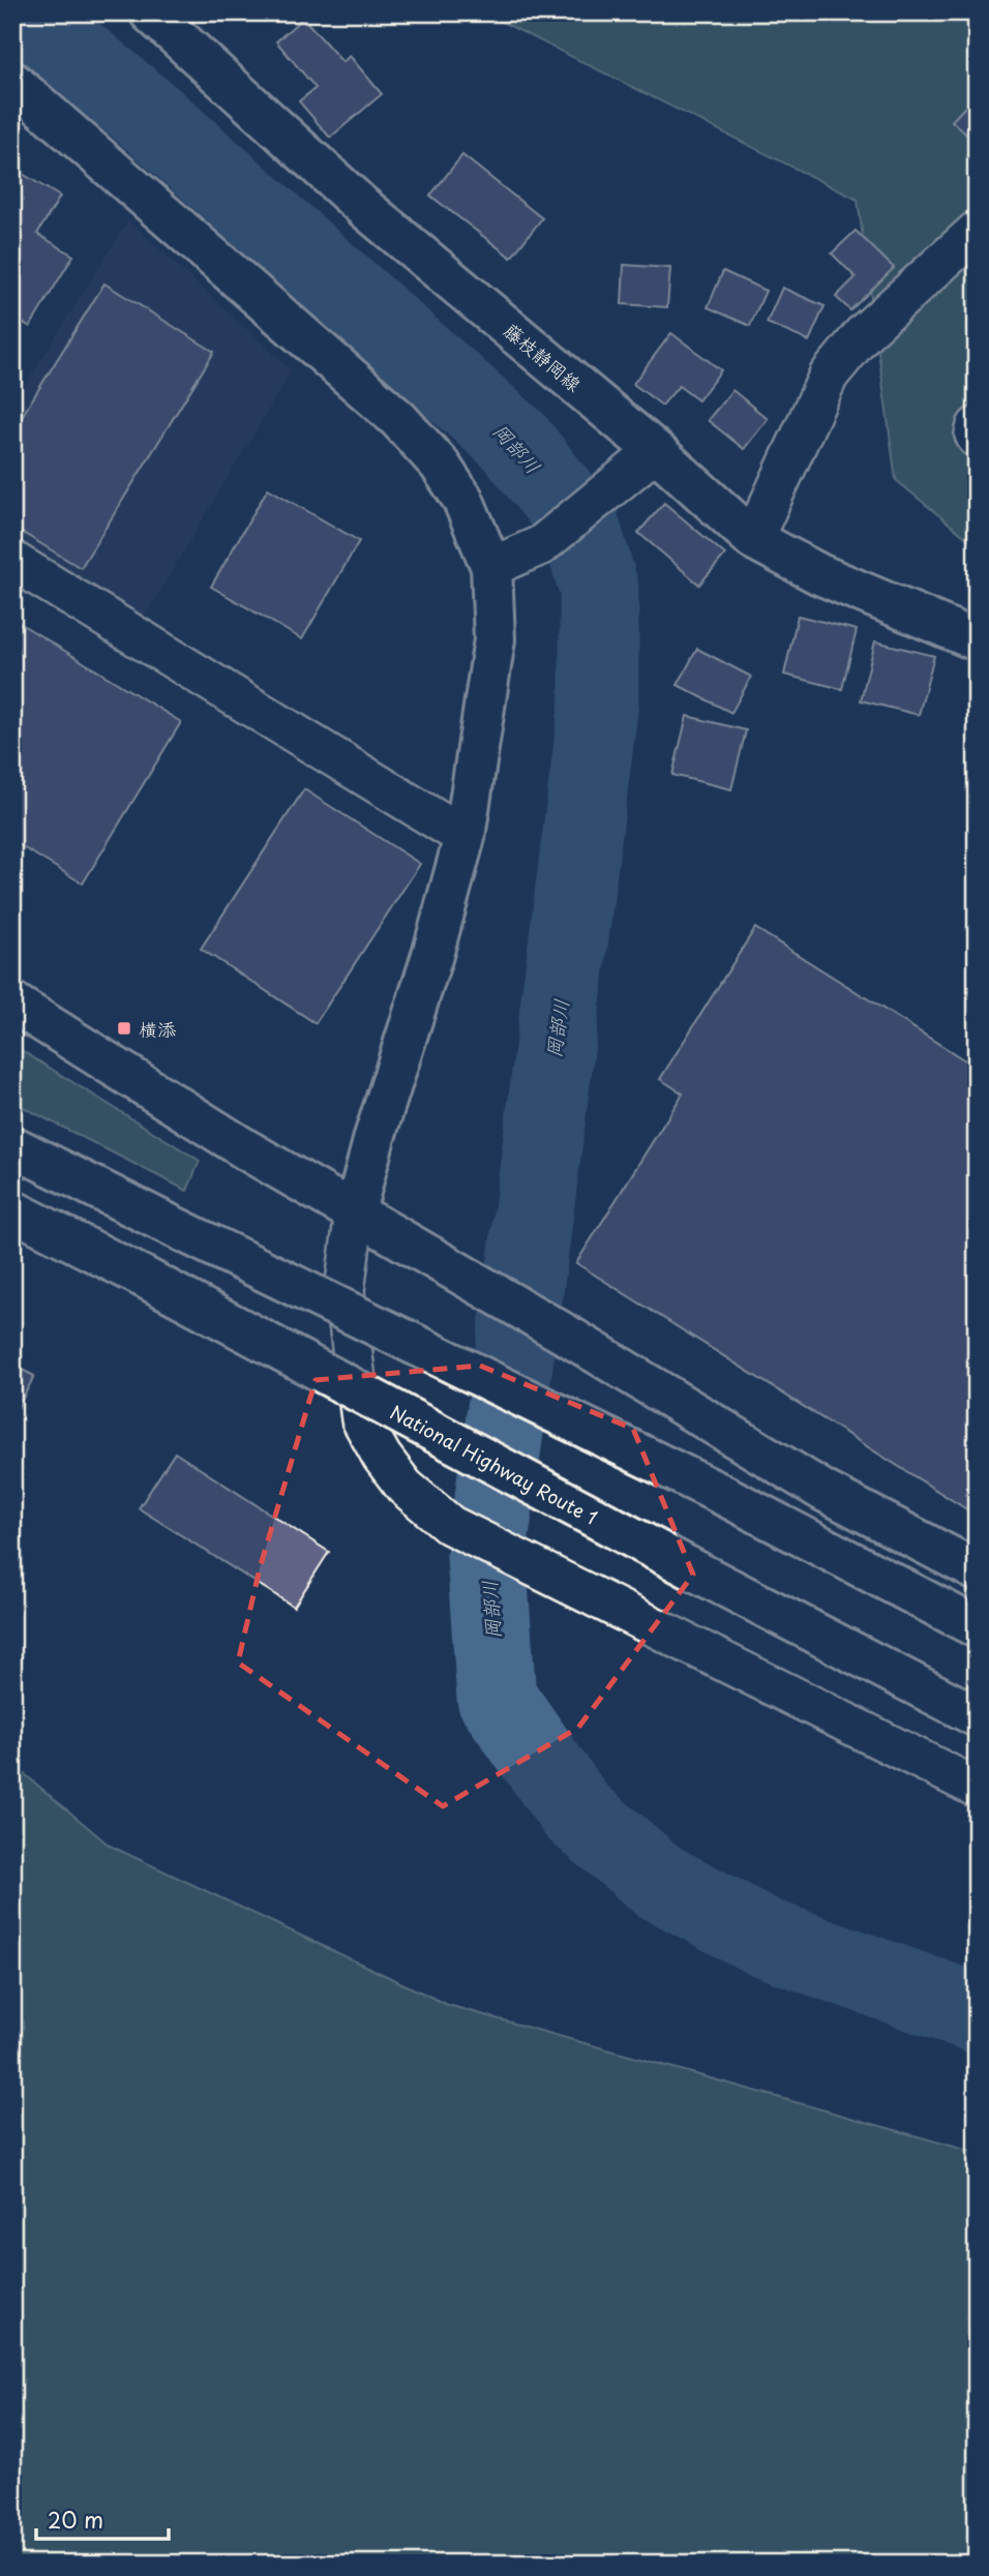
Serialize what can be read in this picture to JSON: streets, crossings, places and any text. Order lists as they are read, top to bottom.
{
  "streets": {
    "main road": ["藤枝静岡線", "National Highway Route 1"]
  },
  "water": ["岡部川"],
  "places": {
    "transit": ["横添"]
  },
  "scale_bar": "20 m"
}
